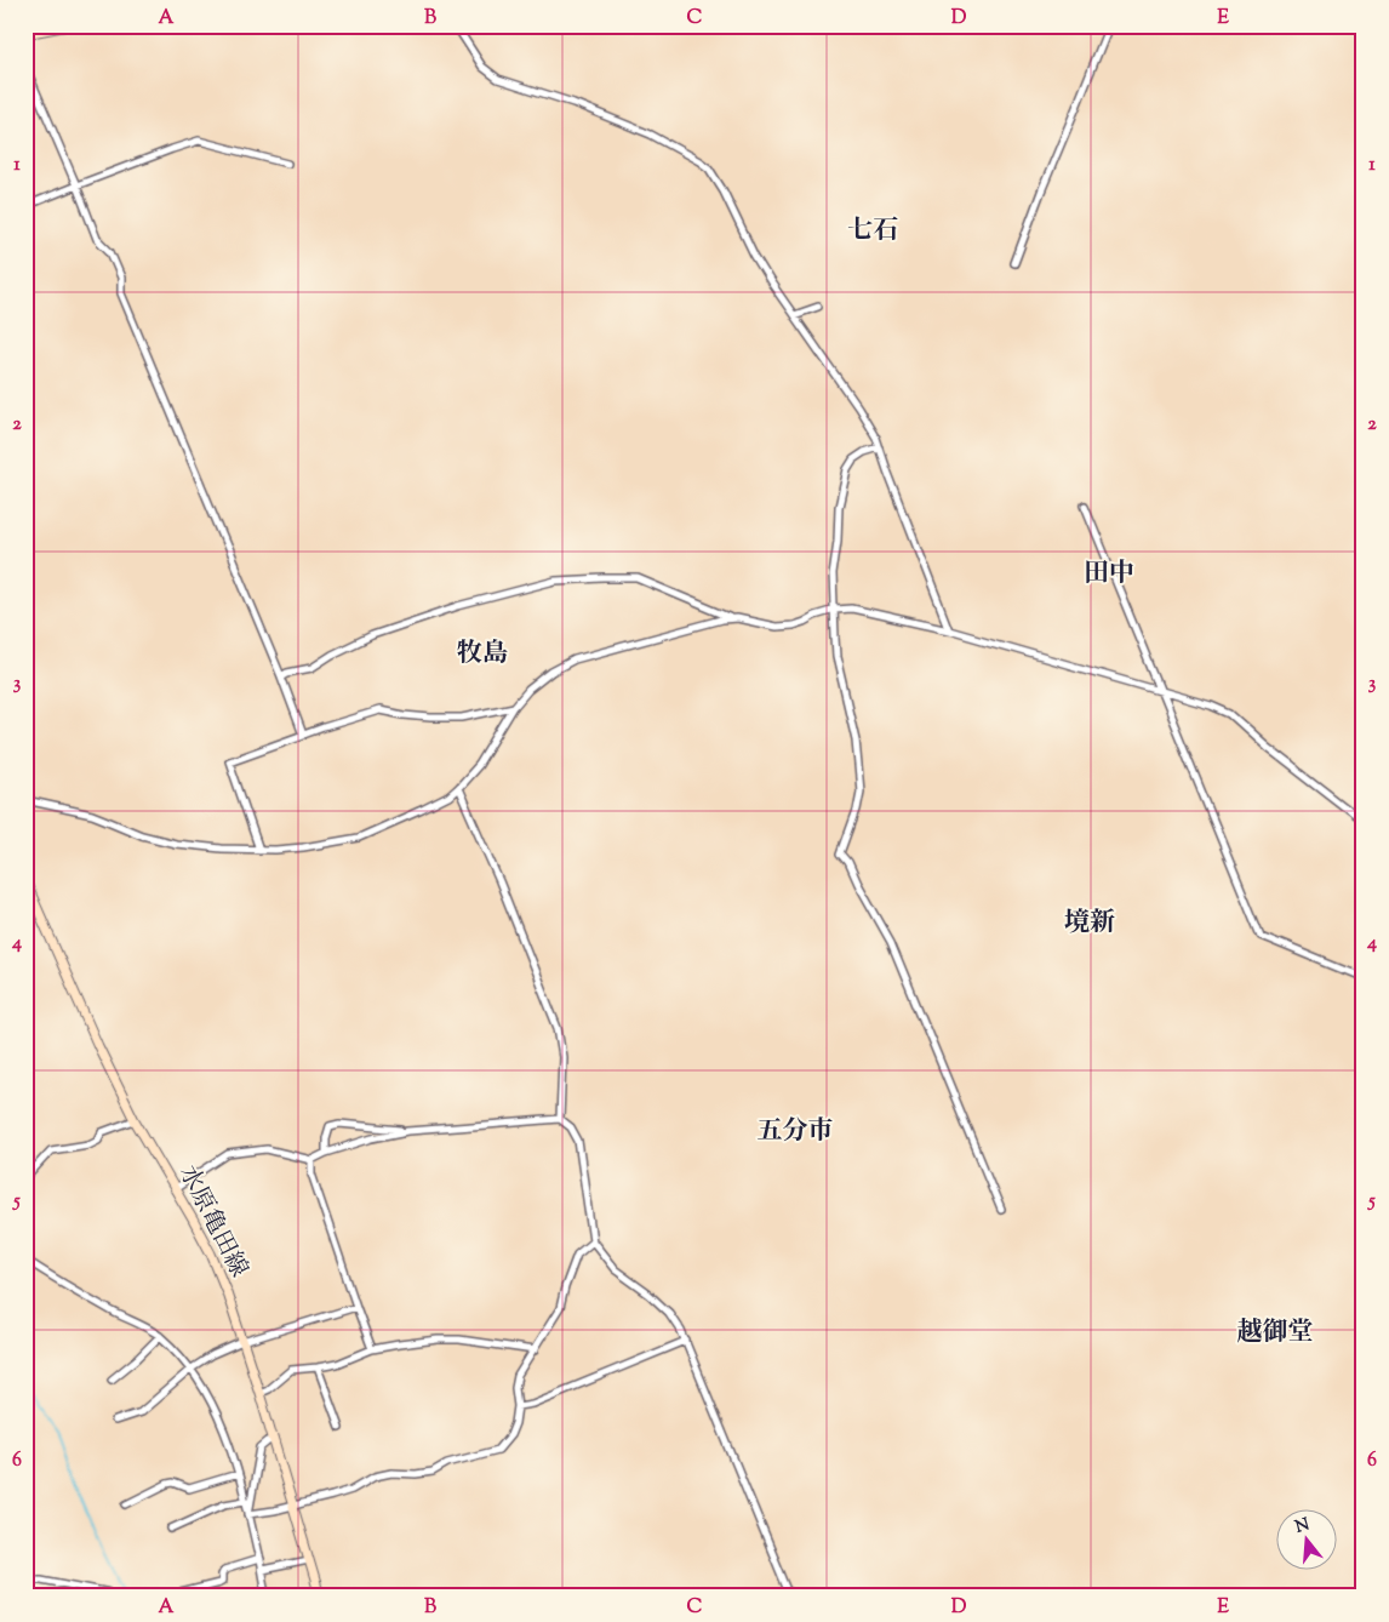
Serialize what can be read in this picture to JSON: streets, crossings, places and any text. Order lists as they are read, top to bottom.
{
  "streets": {
    "main road": ["水原亀田線"]
  },
  "districts": [
    "七石",
    "田中",
    "牧島",
    "境新",
    "五分市",
    "越御堂"
  ],
  "north": "top",
  "grid": {
    "columns": [
      "A",
      "B",
      "C",
      "D",
      "E"
    ],
    "rows": [
      "1",
      "2",
      "3",
      "4",
      "5",
      "6"
    ]
  }
}
